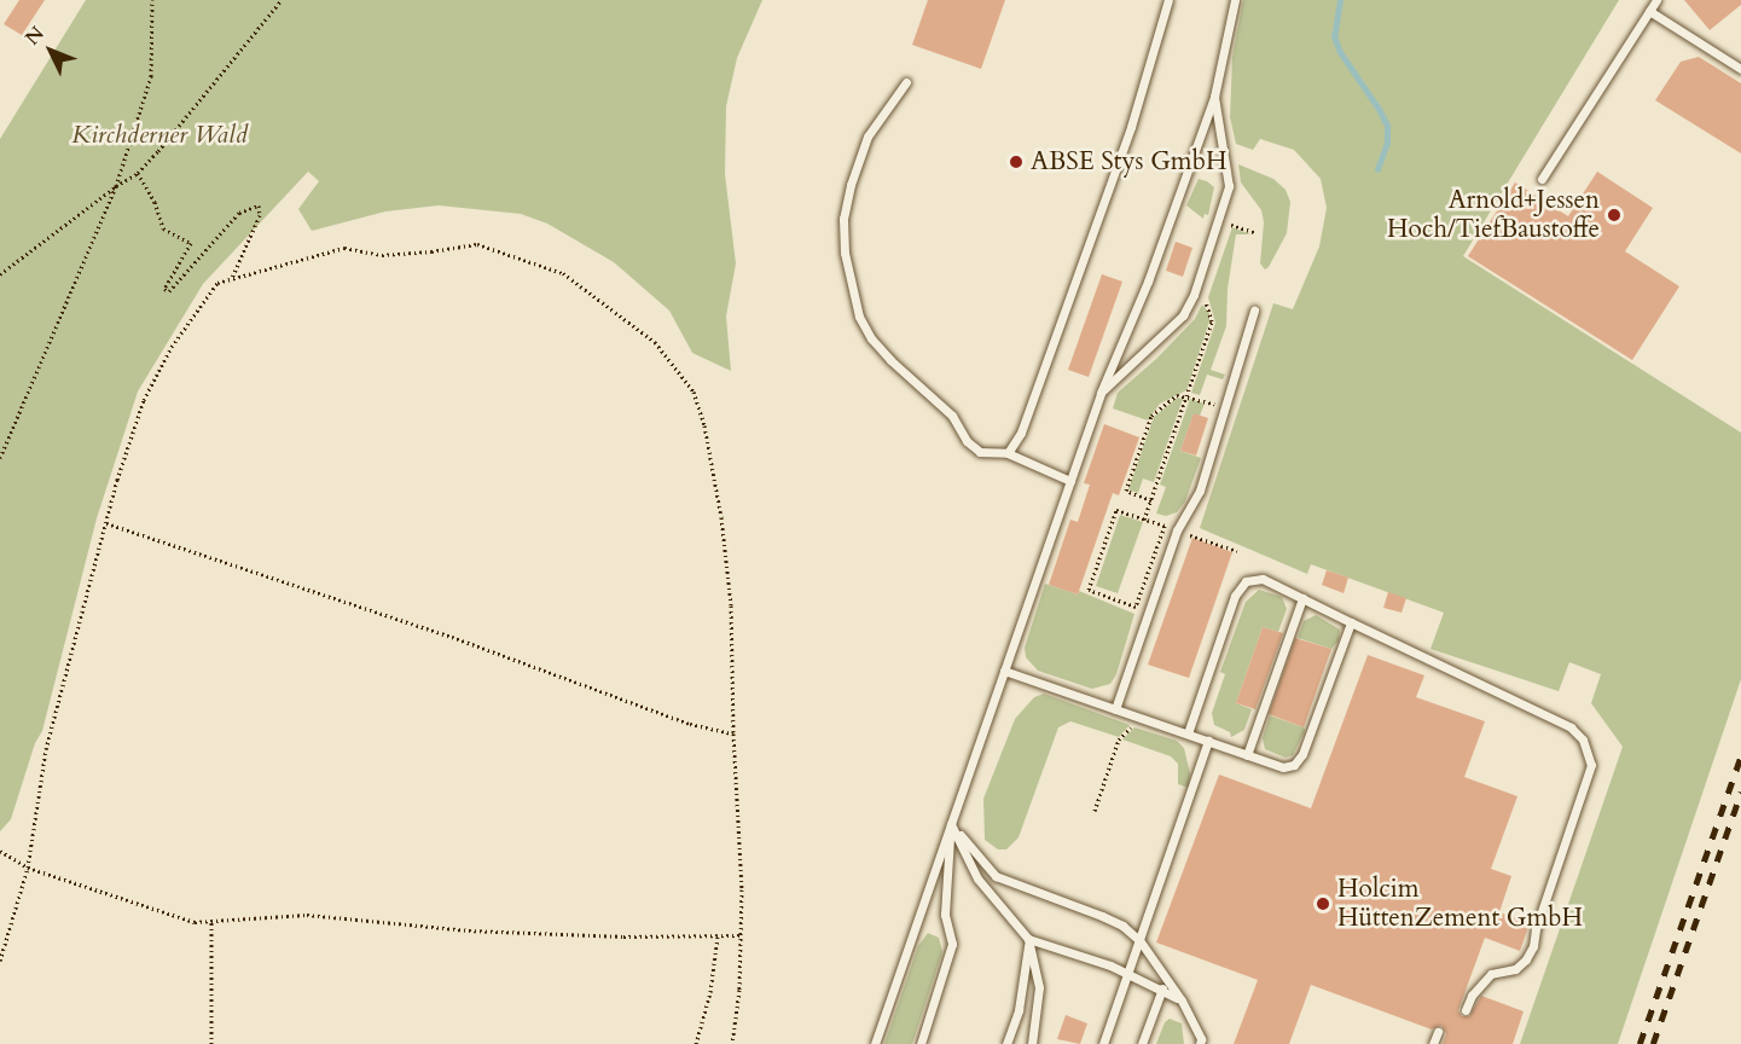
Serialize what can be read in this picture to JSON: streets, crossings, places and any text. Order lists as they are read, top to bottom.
{
  "parks": ["Kirchderner Wald"],
  "places": ["ABSE Stys GmbH", "Arnold+Jessen Hoch/TiefBaustoffe", "Holcim HüttenZement GmbH"],
  "north": "top left"
}
